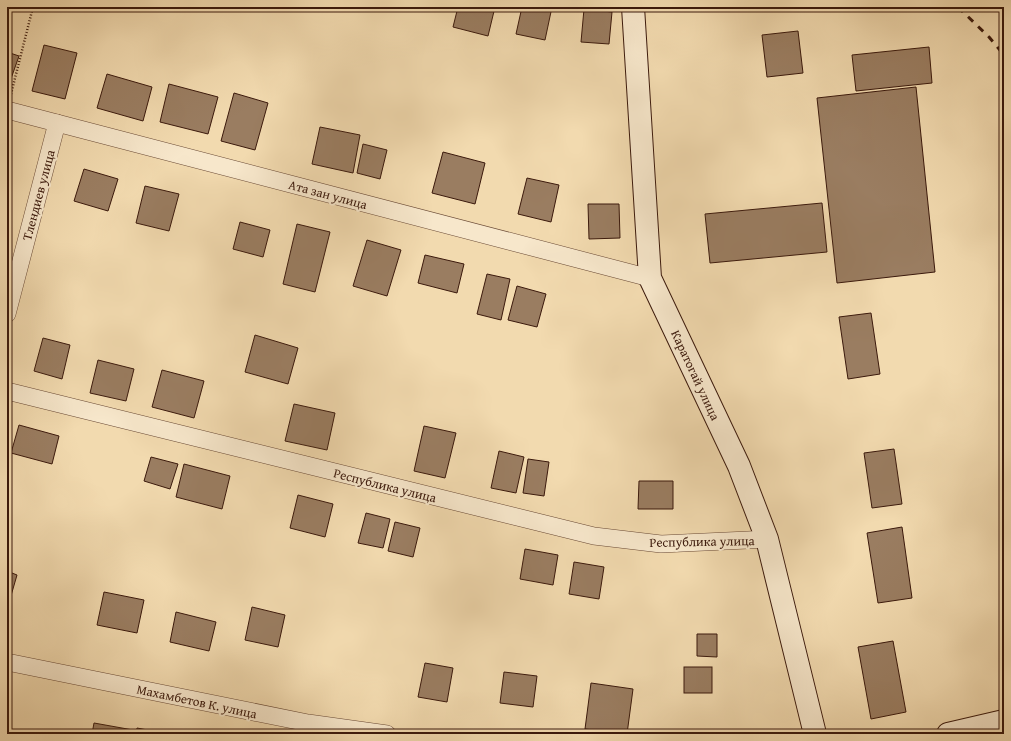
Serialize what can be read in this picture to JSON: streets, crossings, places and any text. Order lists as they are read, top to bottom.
{
  "streets": {
    "street": [
      "Ата зан улица",
      "Тлендиев улица",
      "Каратогай улица",
      "Республика улица",
      "Махамбетов К. улица"
    ]
  },
  "crossings": [
    ["Ата зан улица", "Тлендиев улица"],
    ["Ата зан улица", "Каратогай улица"],
    ["Каратогай улица", "Республика улица"]
  ]
}
